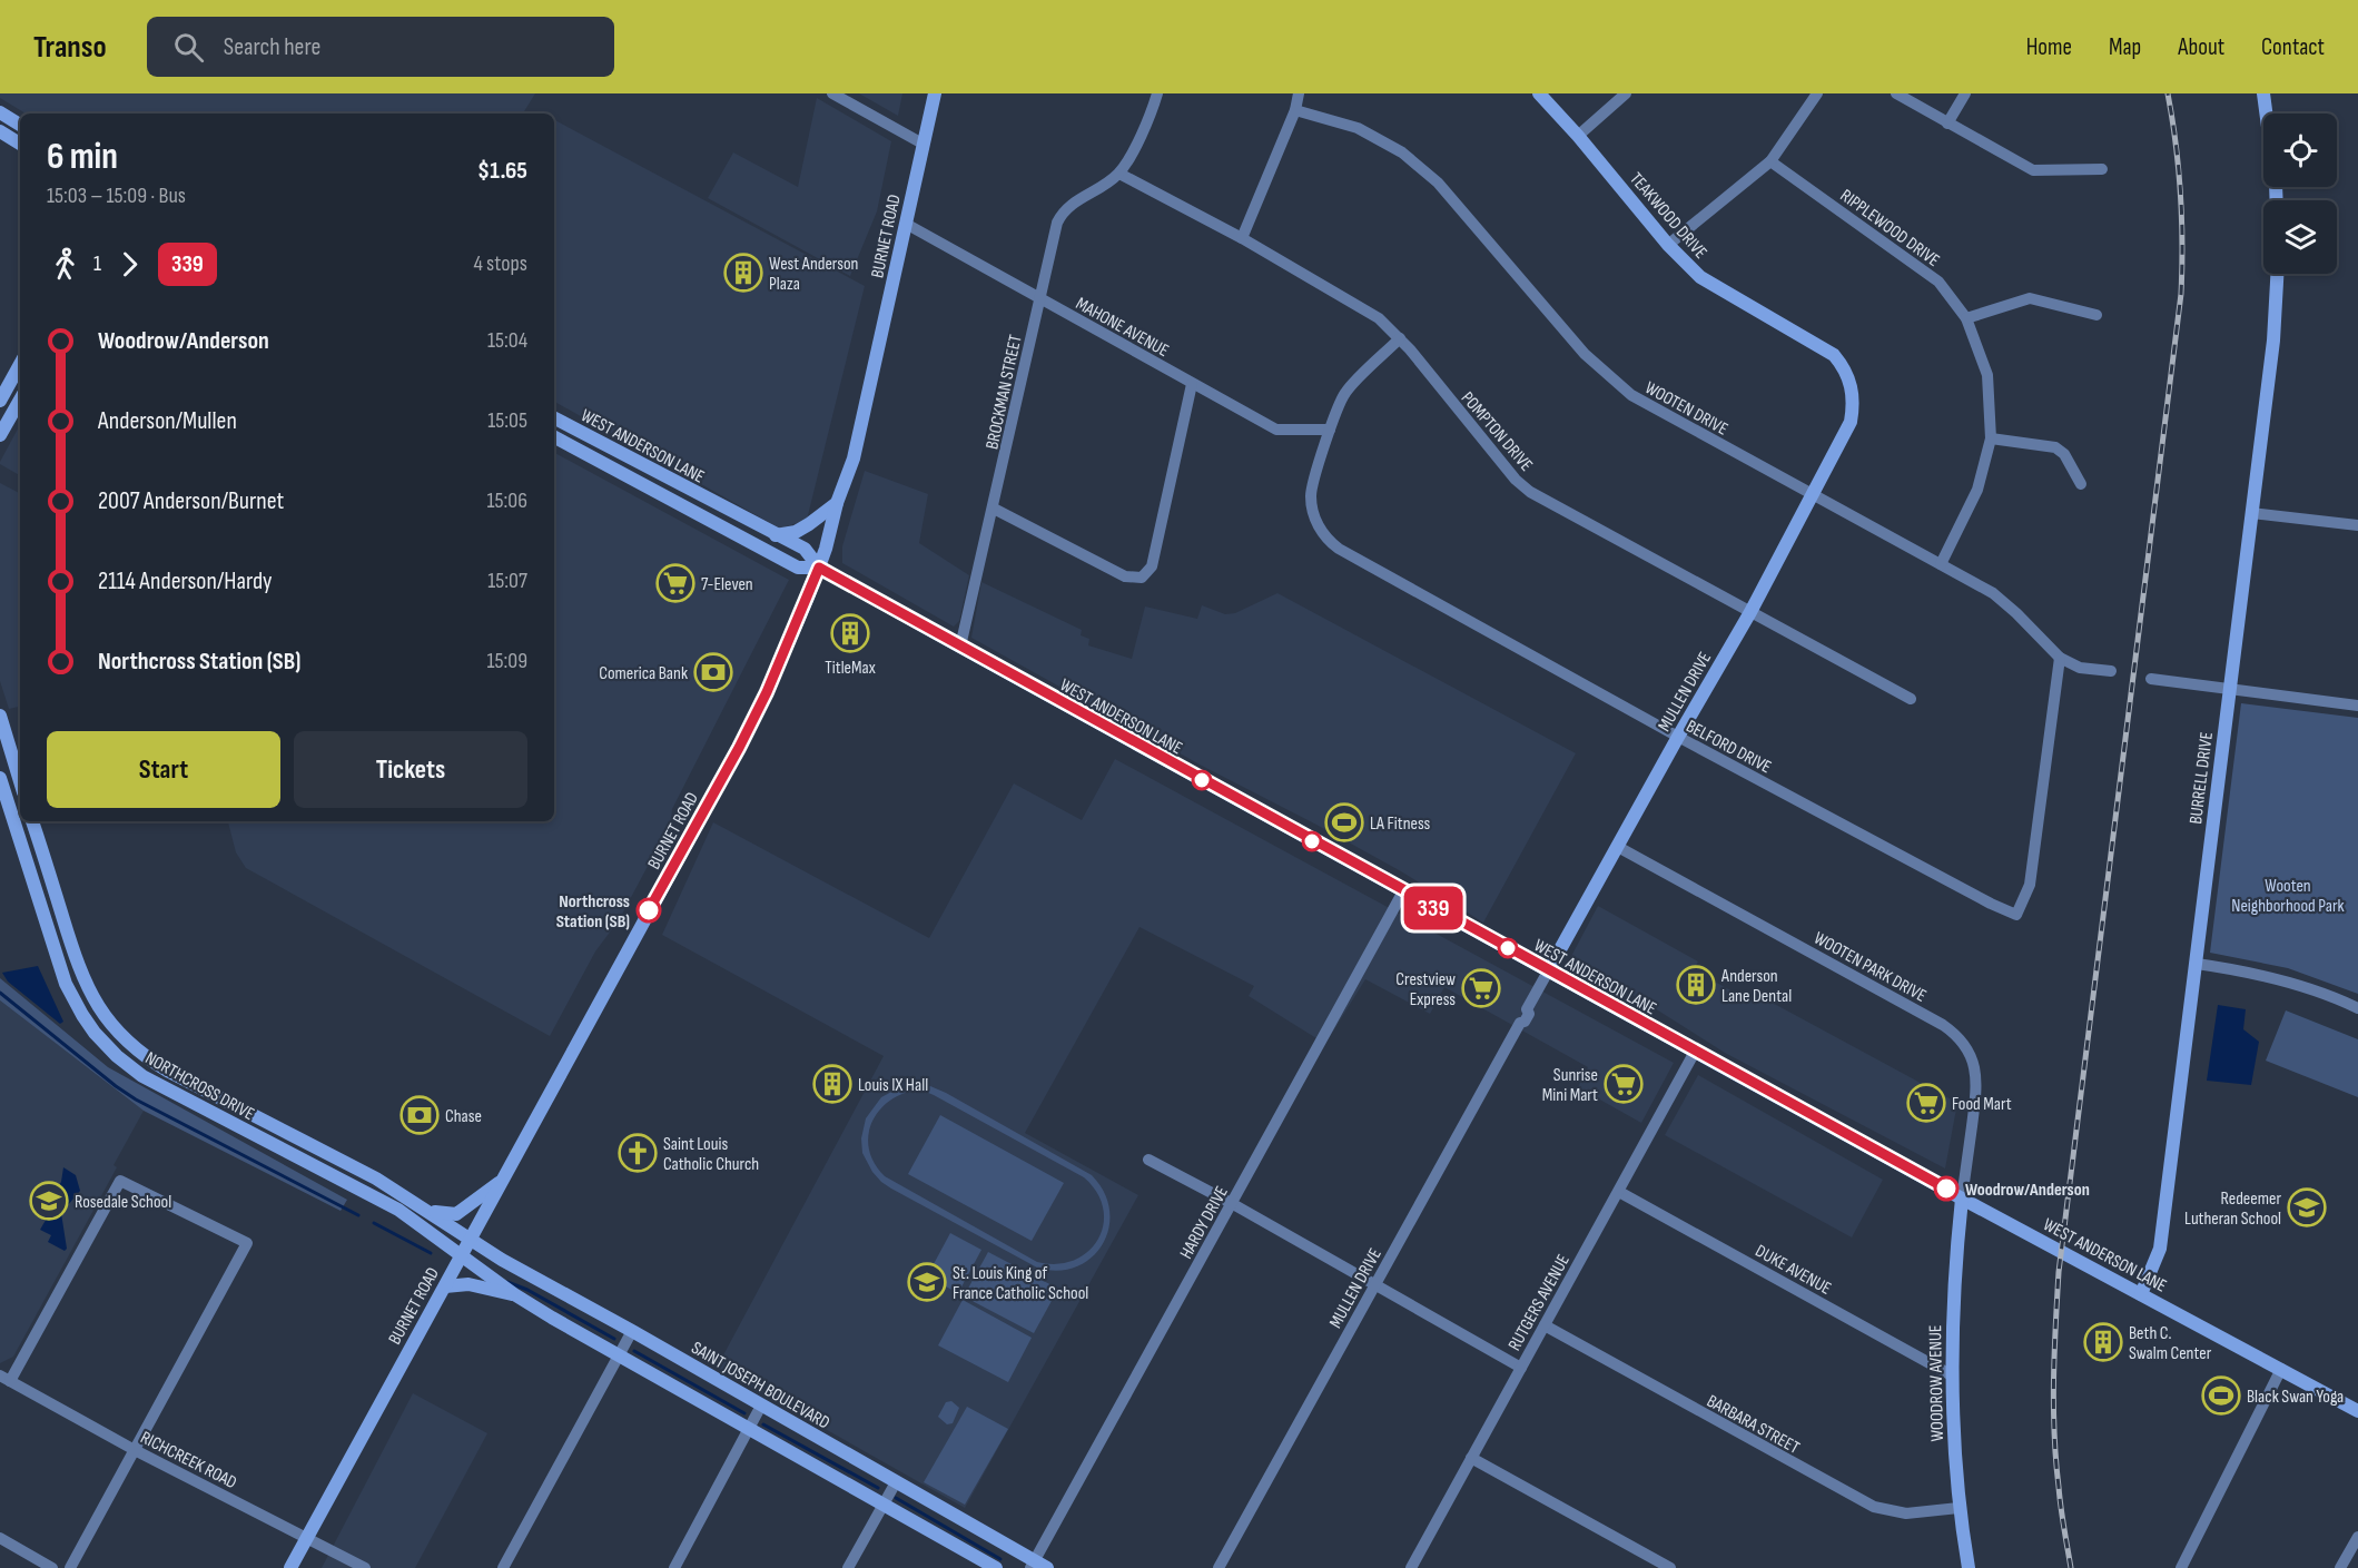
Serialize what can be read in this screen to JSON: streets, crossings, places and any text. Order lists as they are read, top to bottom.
{
  "streets": {
    "street": [
      "TEAKWOOD DRIVE",
      "RIPPLEWOOD DRIVE",
      "BURNET ROAD",
      "MAHONE AVENUE",
      "BROCKMAN STREET",
      "WOOTEN DRIVE",
      "POMPTON DRIVE",
      "WEST ANDERSON LANE",
      "MULLEN DRIVE",
      "BELFORD DRIVE",
      "BURRELL DRIVE",
      "WOOTEN PARK DRIVE",
      "NORTHCROSS DRIVE",
      "HARDY DRIVE",
      "DUKE AVENUE",
      "RUTGERS AVENUE",
      "WOODROW AVENUE",
      "SAINT JOSEPH BOULEVARD",
      "BARBARA STREET",
      "RICHCREEK ROAD"
    ]
  },
  "crossings": [
    ["TEAKWOOD DRIVE", "MULLEN DRIVE"],
    ["RIPPLEWOOD DRIVE", "WOOTEN DRIVE"],
    ["BURNET ROAD", "MAHONE AVENUE"],
    ["BURNET ROAD", "WEST ANDERSON LANE"],
    ["BURNET ROAD", "NORTHCROSS DRIVE"],
    ["BURNET ROAD", "SAINT JOSEPH BOULEVARD"],
    ["BURNET ROAD", "RICHCREEK ROAD"],
    ["MAHONE AVENUE", "BROCKMAN STREET"],
    ["MAHONE AVENUE", "BELFORD DRIVE"],
    ["BROCKMAN STREET", "POMPTON DRIVE"],
    ["BROCKMAN STREET", "WEST ANDERSON LANE"],
    ["WOOTEN DRIVE", "MULLEN DRIVE"],
    ["WOOTEN DRIVE", "BELFORD DRIVE"],
    ["POMPTON DRIVE", "MULLEN DRIVE"],
    ["WEST ANDERSON LANE", "MULLEN DRIVE"],
    ["WEST ANDERSON LANE", "BURRELL DRIVE"],
    ["WEST ANDERSON LANE", "WOOTEN PARK DRIVE"],
    ["WEST ANDERSON LANE", "HARDY DRIVE"],
    ["WEST ANDERSON LANE", "RUTGERS AVENUE"],
    ["WEST ANDERSON LANE", "WOODROW AVENUE"],
    ["MULLEN DRIVE", "BELFORD DRIVE"],
    ["MULLEN DRIVE", "WOOTEN PARK DRIVE"],
    ["WOOTEN PARK DRIVE", "WOODROW AVENUE"],
    ["NORTHCROSS DRIVE", "SAINT JOSEPH BOULEVARD"],
    ["HARDY DRIVE", "SAINT JOSEPH BOULEVARD"],
    ["DUKE AVENUE", "RUTGERS AVENUE"],
    ["DUKE AVENUE", "WOODROW AVENUE"],
    ["RUTGERS AVENUE", "BARBARA STREET"],
    ["WOODROW AVENUE", "BARBARA STREET"]
  ],
  "parks": ["Wooten Neighborhood Park"],
  "places": {
    "building": [
      "West Anderson Plaza",
      "TitleMax",
      "Anderson Lane Dental",
      "Louis IX Hall",
      "Beth C. Swalm Center"
    ],
    "supermarket": [
      "7-Eleven",
      "Crestview Express",
      "Sunrise Mini Mart",
      "Food Mart"
    ],
    "bank": ["Comerica Bank", "Chase"],
    "sports": ["LA Fitness", "Black Swan Yoga"],
    "other": ["Northcross Station (SB)", "Woodrow/Anderson"],
    "church": ["Saint Louis Catholic Church"],
    "school or university": ["Rosedale School", "Redeemer Lutheran School", "St. Louis King of France Catholic School"]
  },
  "lines": ["bus line 339"],
  "page": {
    "header": "Transo",
    "search": "Search here",
    "nav": [
      "Home",
      "Map",
      "About",
      "Contact"
    ],
    "on_map": "339",
    "heading": ["6 min", "15:03 – 15:09 · Bus", "$1.65"],
    "legs": ["1", "339", "4 stops"],
    "list": [
      {
        "name": "Woodrow/Anderson",
        "value": "15:04"
      },
      {
        "name": "Anderson/Mullen",
        "value": "15:05"
      },
      {
        "name": "2007 Anderson/Burnet",
        "value": "15:06"
      },
      {
        "name": "2114 Anderson/Hardy",
        "value": "15:07"
      },
      {
        "name": "Northcross Station (SB)",
        "value": "15:09"
      }
    ],
    "buttons": ["Start", "Tickets"]
  }
}
